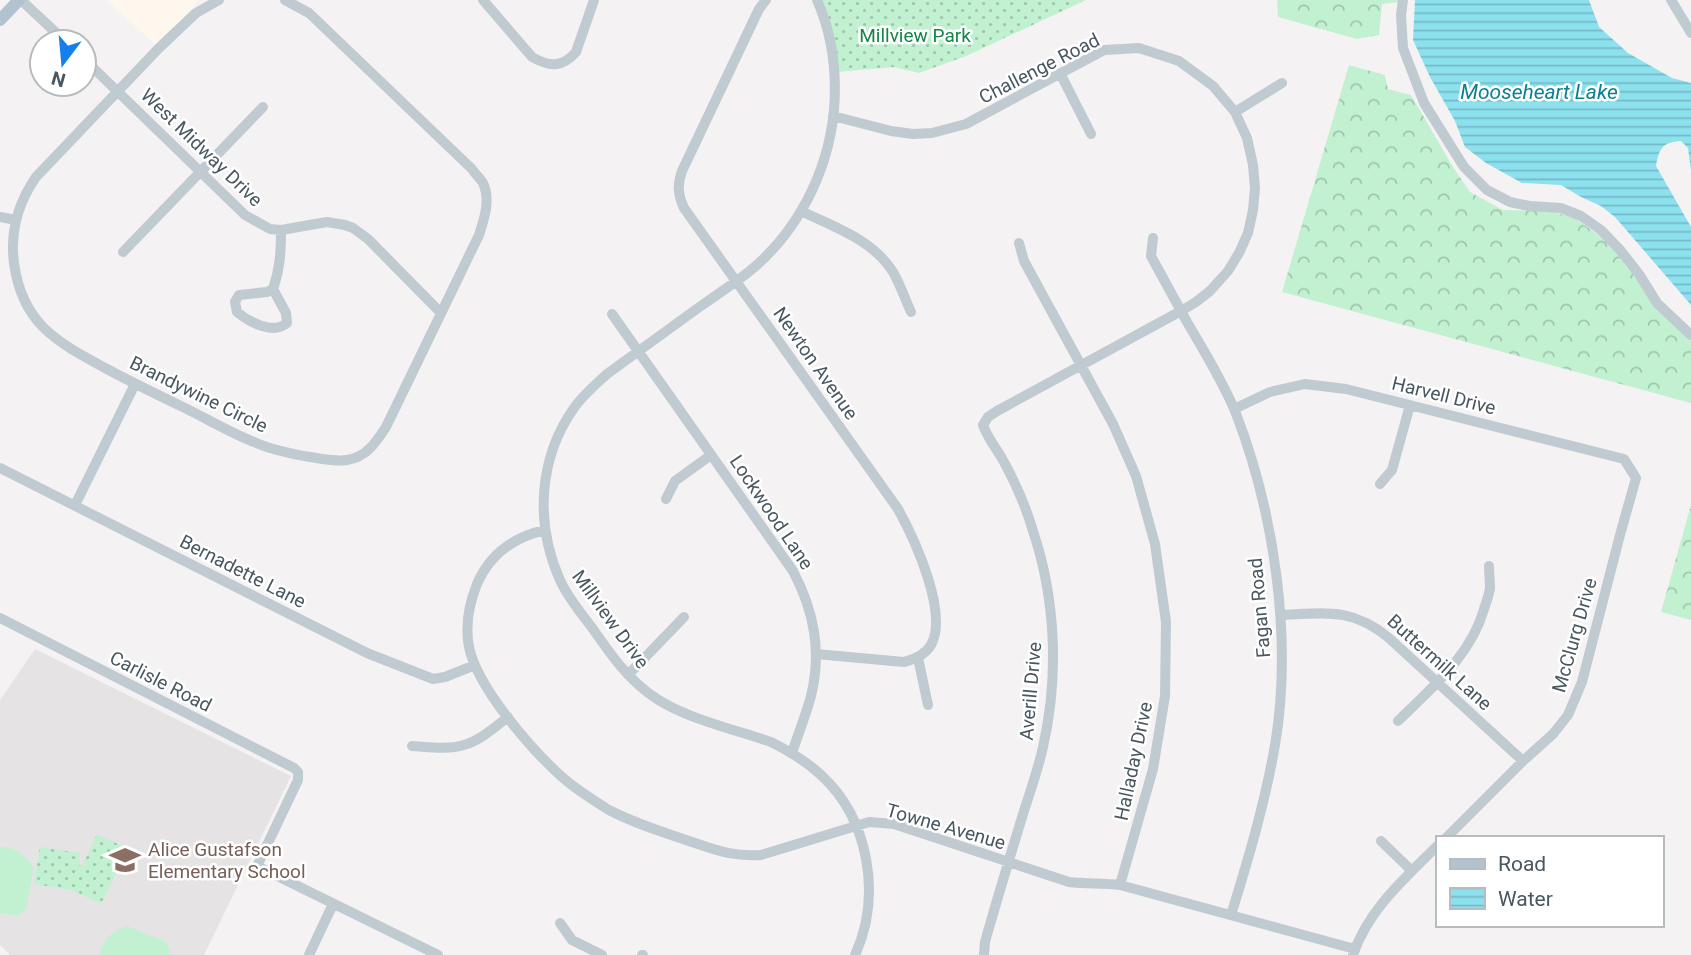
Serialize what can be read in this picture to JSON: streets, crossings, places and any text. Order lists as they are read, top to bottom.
{
  "streets": {
    "street": [
      "Challenge Road",
      "West Midway Drive",
      "Newton Avenue",
      "Brandywine Circle",
      "Harvell Drive",
      "Lockwood Lane",
      "Bernadette Lane",
      "Fagan Road",
      "Millview Drive",
      "McClurg Drive",
      "Buttermilk Lane",
      "Carlisle Road",
      "Averill Drive",
      "Halladay Drive",
      "Towne Avenue"
    ]
  },
  "crossings": [
    ["Challenge Road", "Fagan Road"],
    ["Challenge Road", "Millview Drive"],
    ["Challenge Road", "Averill Drive"],
    ["Challenge Road", "Halladay Drive"],
    ["West Midway Drive", "Brandywine Circle"],
    ["Newton Avenue", "Millview Drive"],
    ["Harvell Drive", "Fagan Road"],
    ["Harvell Drive", "McClurg Drive"],
    ["Lockwood Lane", "Millview Drive"],
    ["Bernadette Lane", "Towne Avenue"],
    ["Fagan Road", "Buttermilk Lane"],
    ["Fagan Road", "Towne Avenue"],
    ["Millview Drive", "Towne Avenue"],
    ["McClurg Drive", "Buttermilk Lane"],
    ["Averill Drive", "Towne Avenue"],
    ["Halladay Drive", "Towne Avenue"]
  ],
  "water": ["Mooseheart Lake"],
  "parks": ["Millview Park"],
  "places": {
    "school or university": ["Alice Gustafson Elementary School"]
  },
  "legend": ["Road", "Water"],
  "north": "bottom"
}
